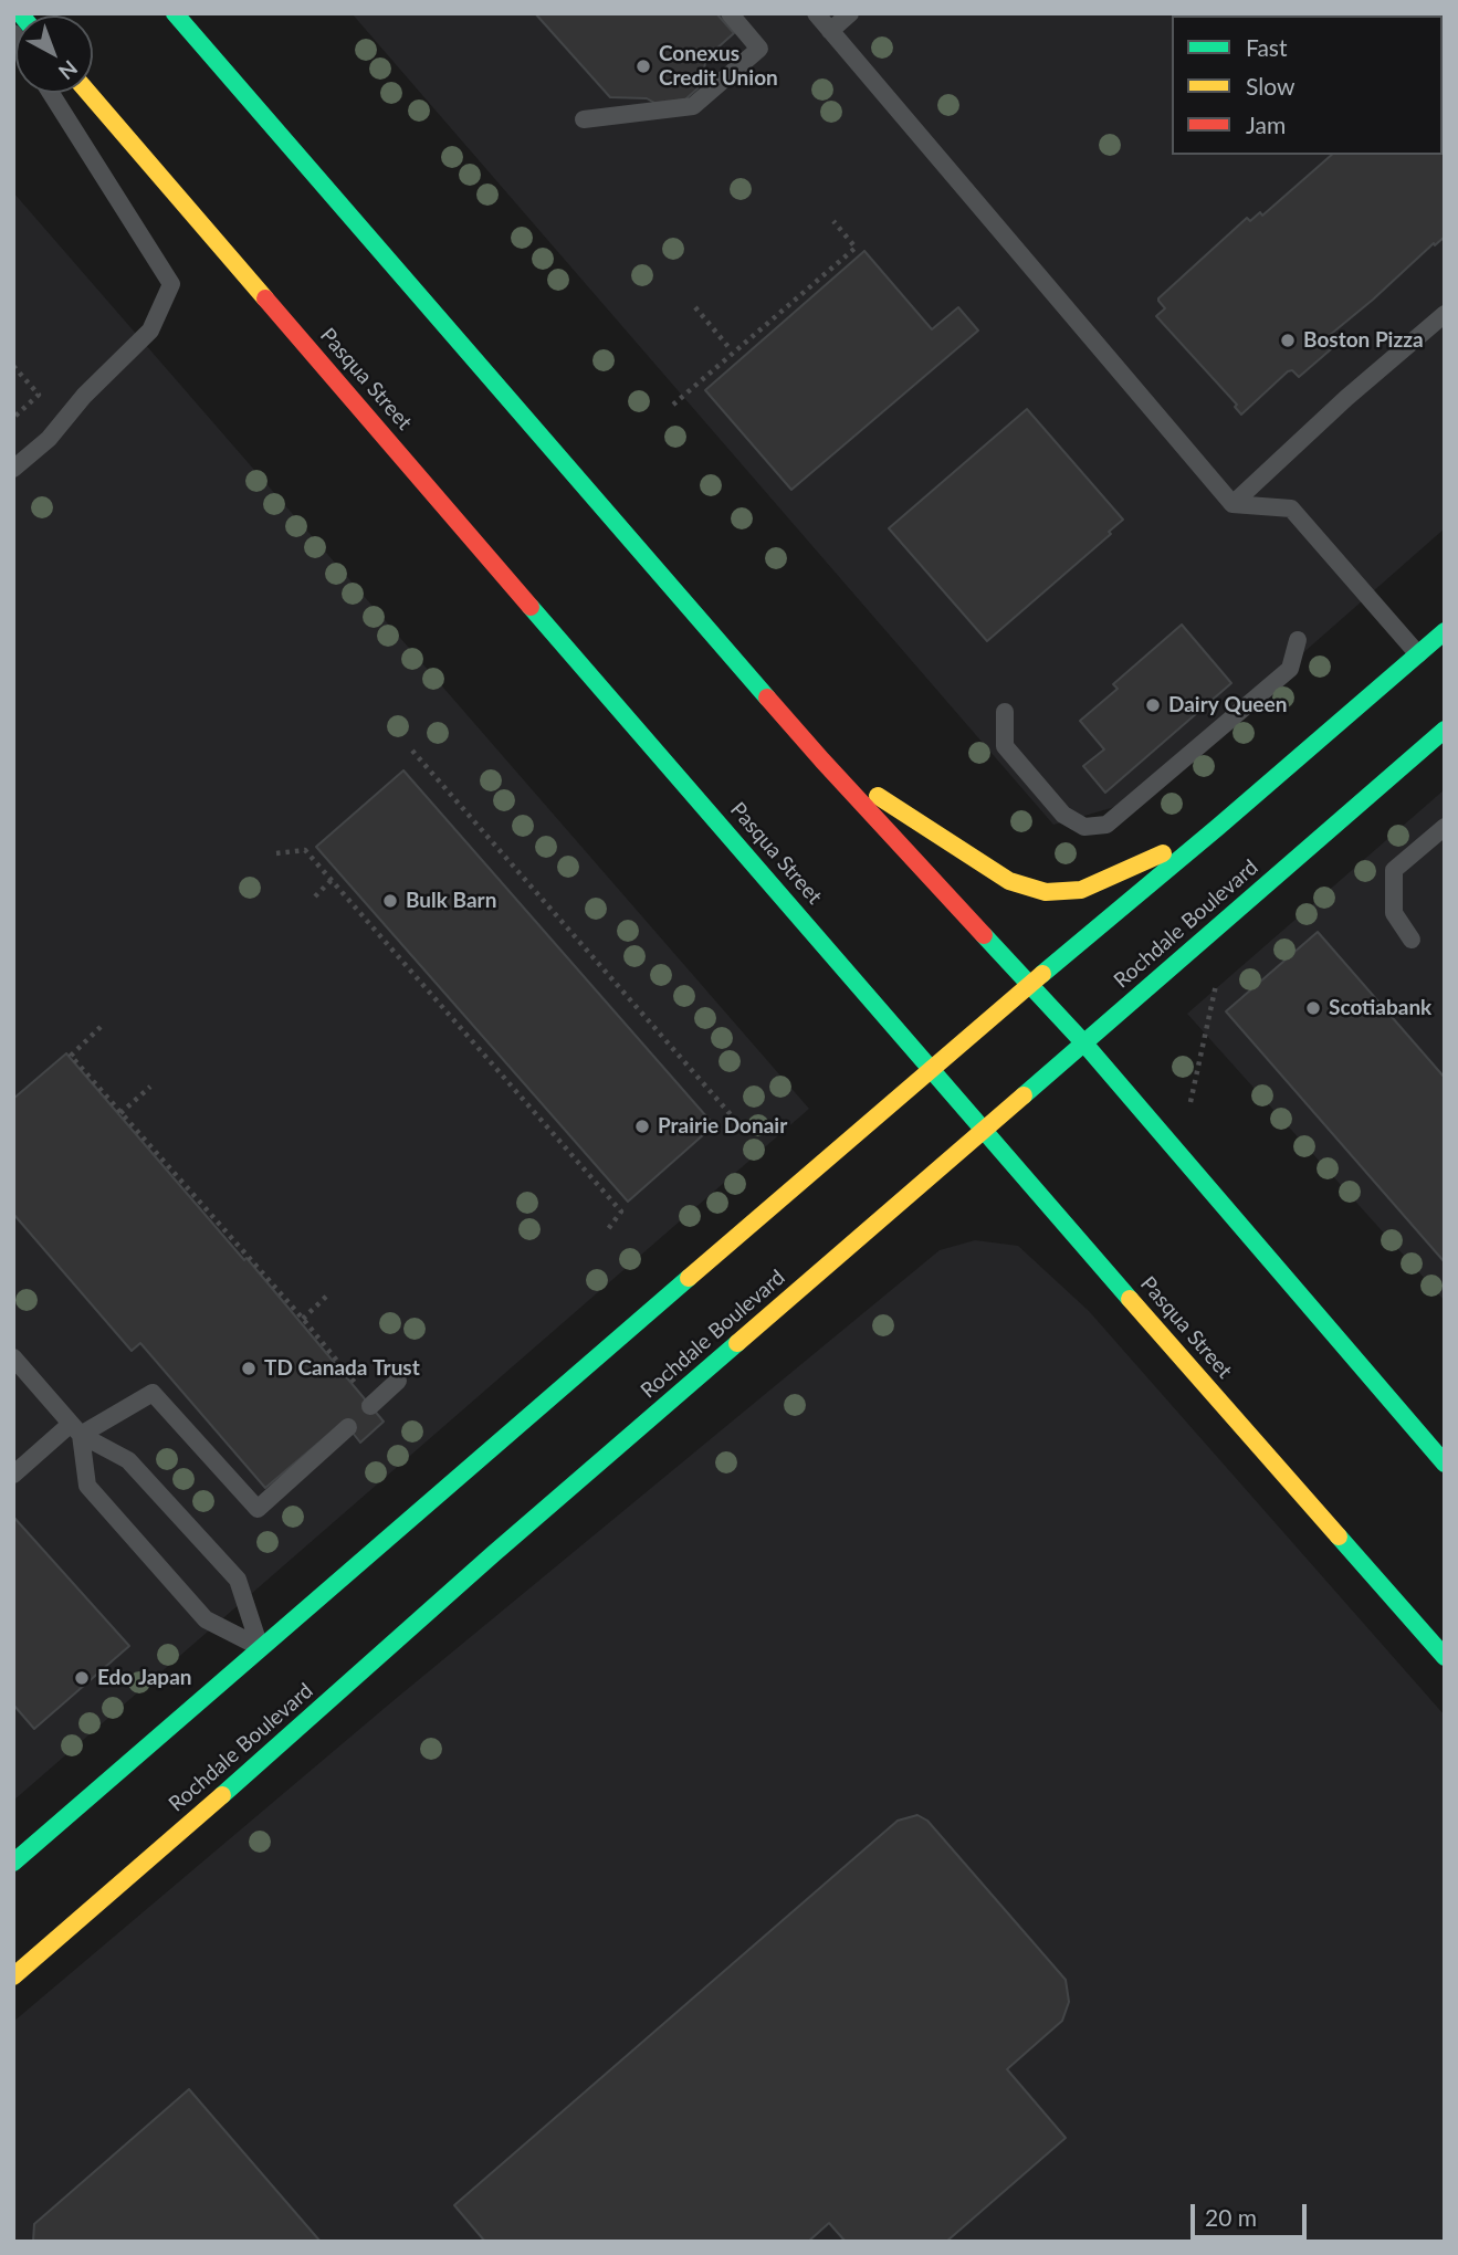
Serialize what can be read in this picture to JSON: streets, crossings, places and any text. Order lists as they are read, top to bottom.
{
  "streets": {
    "main road": ["Pasqua Street", "Rochdale Boulevard"]
  },
  "crossings": [
    ["Pasqua Street", "Rochdale Boulevard"]
  ],
  "places": [
    "Conexus Credit Union",
    "Boston Pizza",
    "Dairy Queen",
    "Bulk Barn",
    "Scotiabank",
    "Prairie Donair",
    "TD Canada Trust",
    "Edo Japan"
  ],
  "legend": ["Fast", "Slow", "Jam"],
  "scale_bar": "20 m",
  "north": "bottom right"
}
